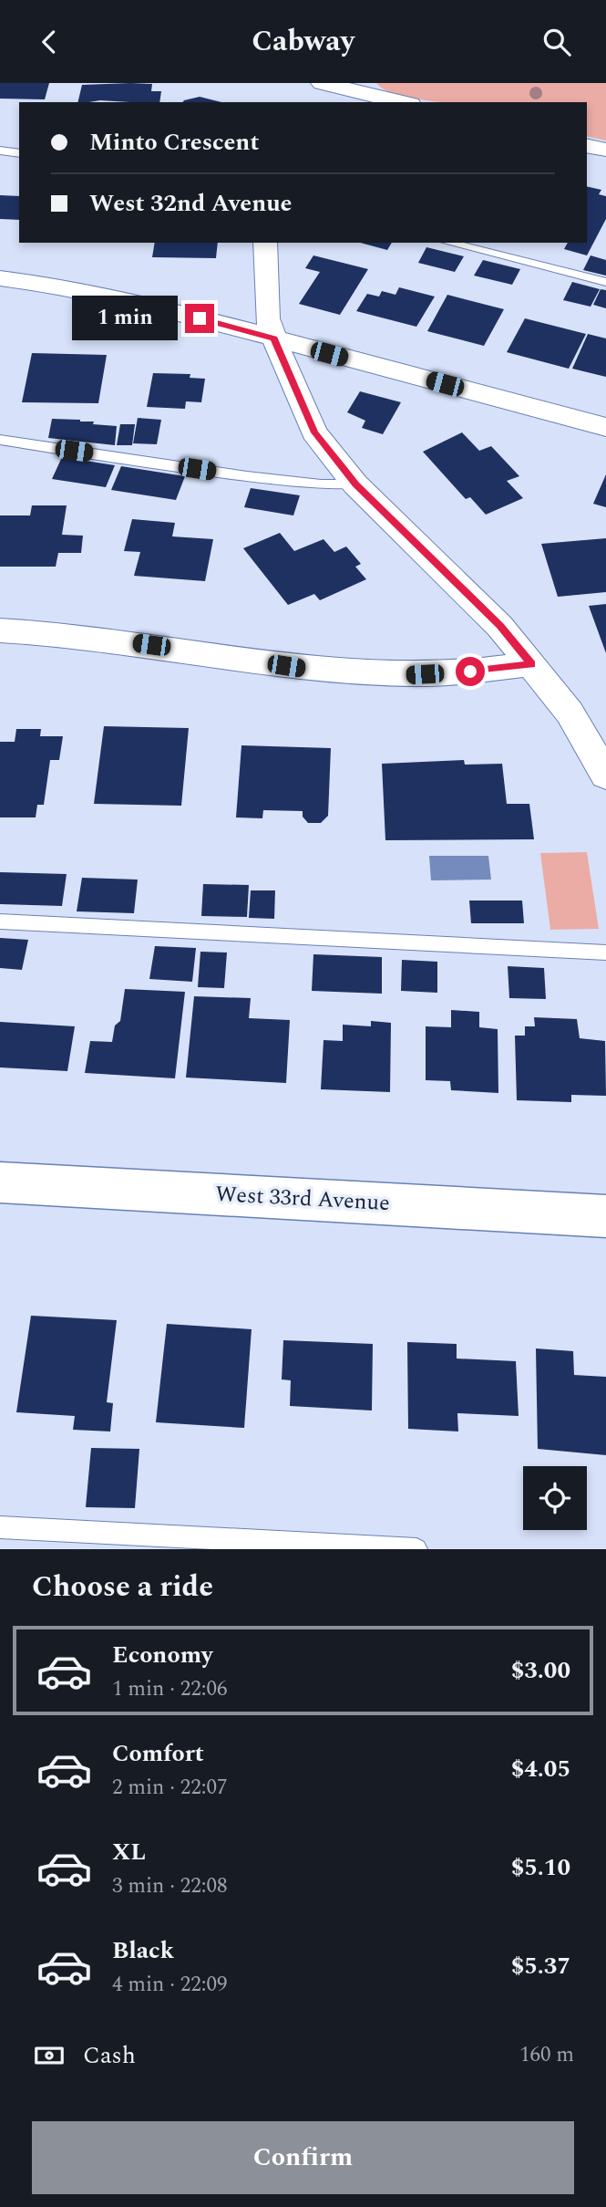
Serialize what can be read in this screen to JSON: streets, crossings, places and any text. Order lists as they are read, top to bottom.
{
  "streets": {
    "street": ["West 33rd Avenue"]
  },
  "page": {
    "header": "Cabway",
    "banner": ["Minto Crescent", "West 32nd Avenue"],
    "bubble": "1 min",
    "heading": "Choose a ride",
    "list": [
      {
        "name": "Economy",
        "note": "1 min · 22:06",
        "value": "$3.00"
      },
      {
        "name": "Comfort",
        "note": "2 min · 22:07",
        "value": "$4.05"
      },
      {
        "name": "XL",
        "note": "3 min · 22:08",
        "value": "$5.10"
      },
      {
        "name": "Black",
        "note": "4 min · 22:09",
        "value": "$5.37"
      }
    ],
    "pay": ["Cash", "160 m"],
    "buttons": "Confirm"
  }
}
